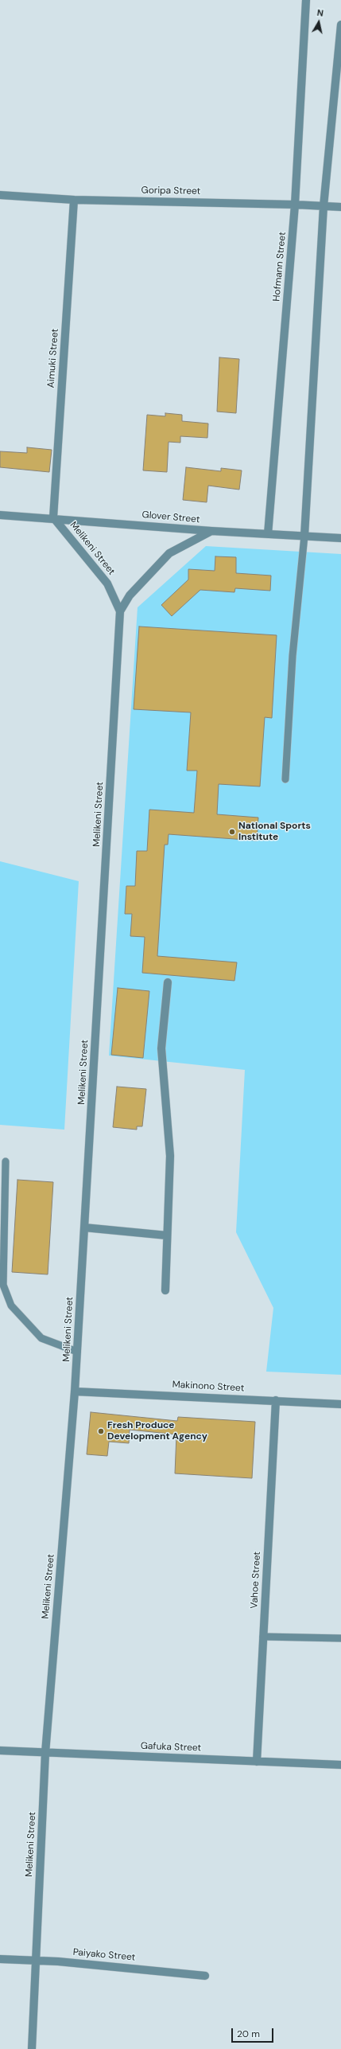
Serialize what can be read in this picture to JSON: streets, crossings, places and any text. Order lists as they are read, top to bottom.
{
  "streets": {
    "street": [
      "Goripa Street",
      "Hofmann Street",
      "Aimuki Street",
      "Glover Street",
      "Melikeni Street",
      "Makinono Street",
      "Vahoe Street",
      "Gafuka Street",
      "Paiyako Street"
    ]
  },
  "crossings": [
    ["Goripa Street", "Hofmann Street"],
    ["Goripa Street", "Aimuki Street"],
    ["Hofmann Street", "Glover Street"],
    ["Aimuki Street", "Glover Street"],
    ["Aimuki Street", "Melikeni Street"],
    ["Glover Street", "Melikeni Street"],
    ["Melikeni Street", "Makinono Street"],
    ["Melikeni Street", "Gafuka Street"],
    ["Melikeni Street", "Paiyako Street"],
    ["Makinono Street", "Vahoe Street"],
    ["Vahoe Street", "Gafuka Street"]
  ],
  "places": ["National Sports Institute", "Fresh Produce Development Agency"],
  "scale_bar": "20 m",
  "north": "top"
}
